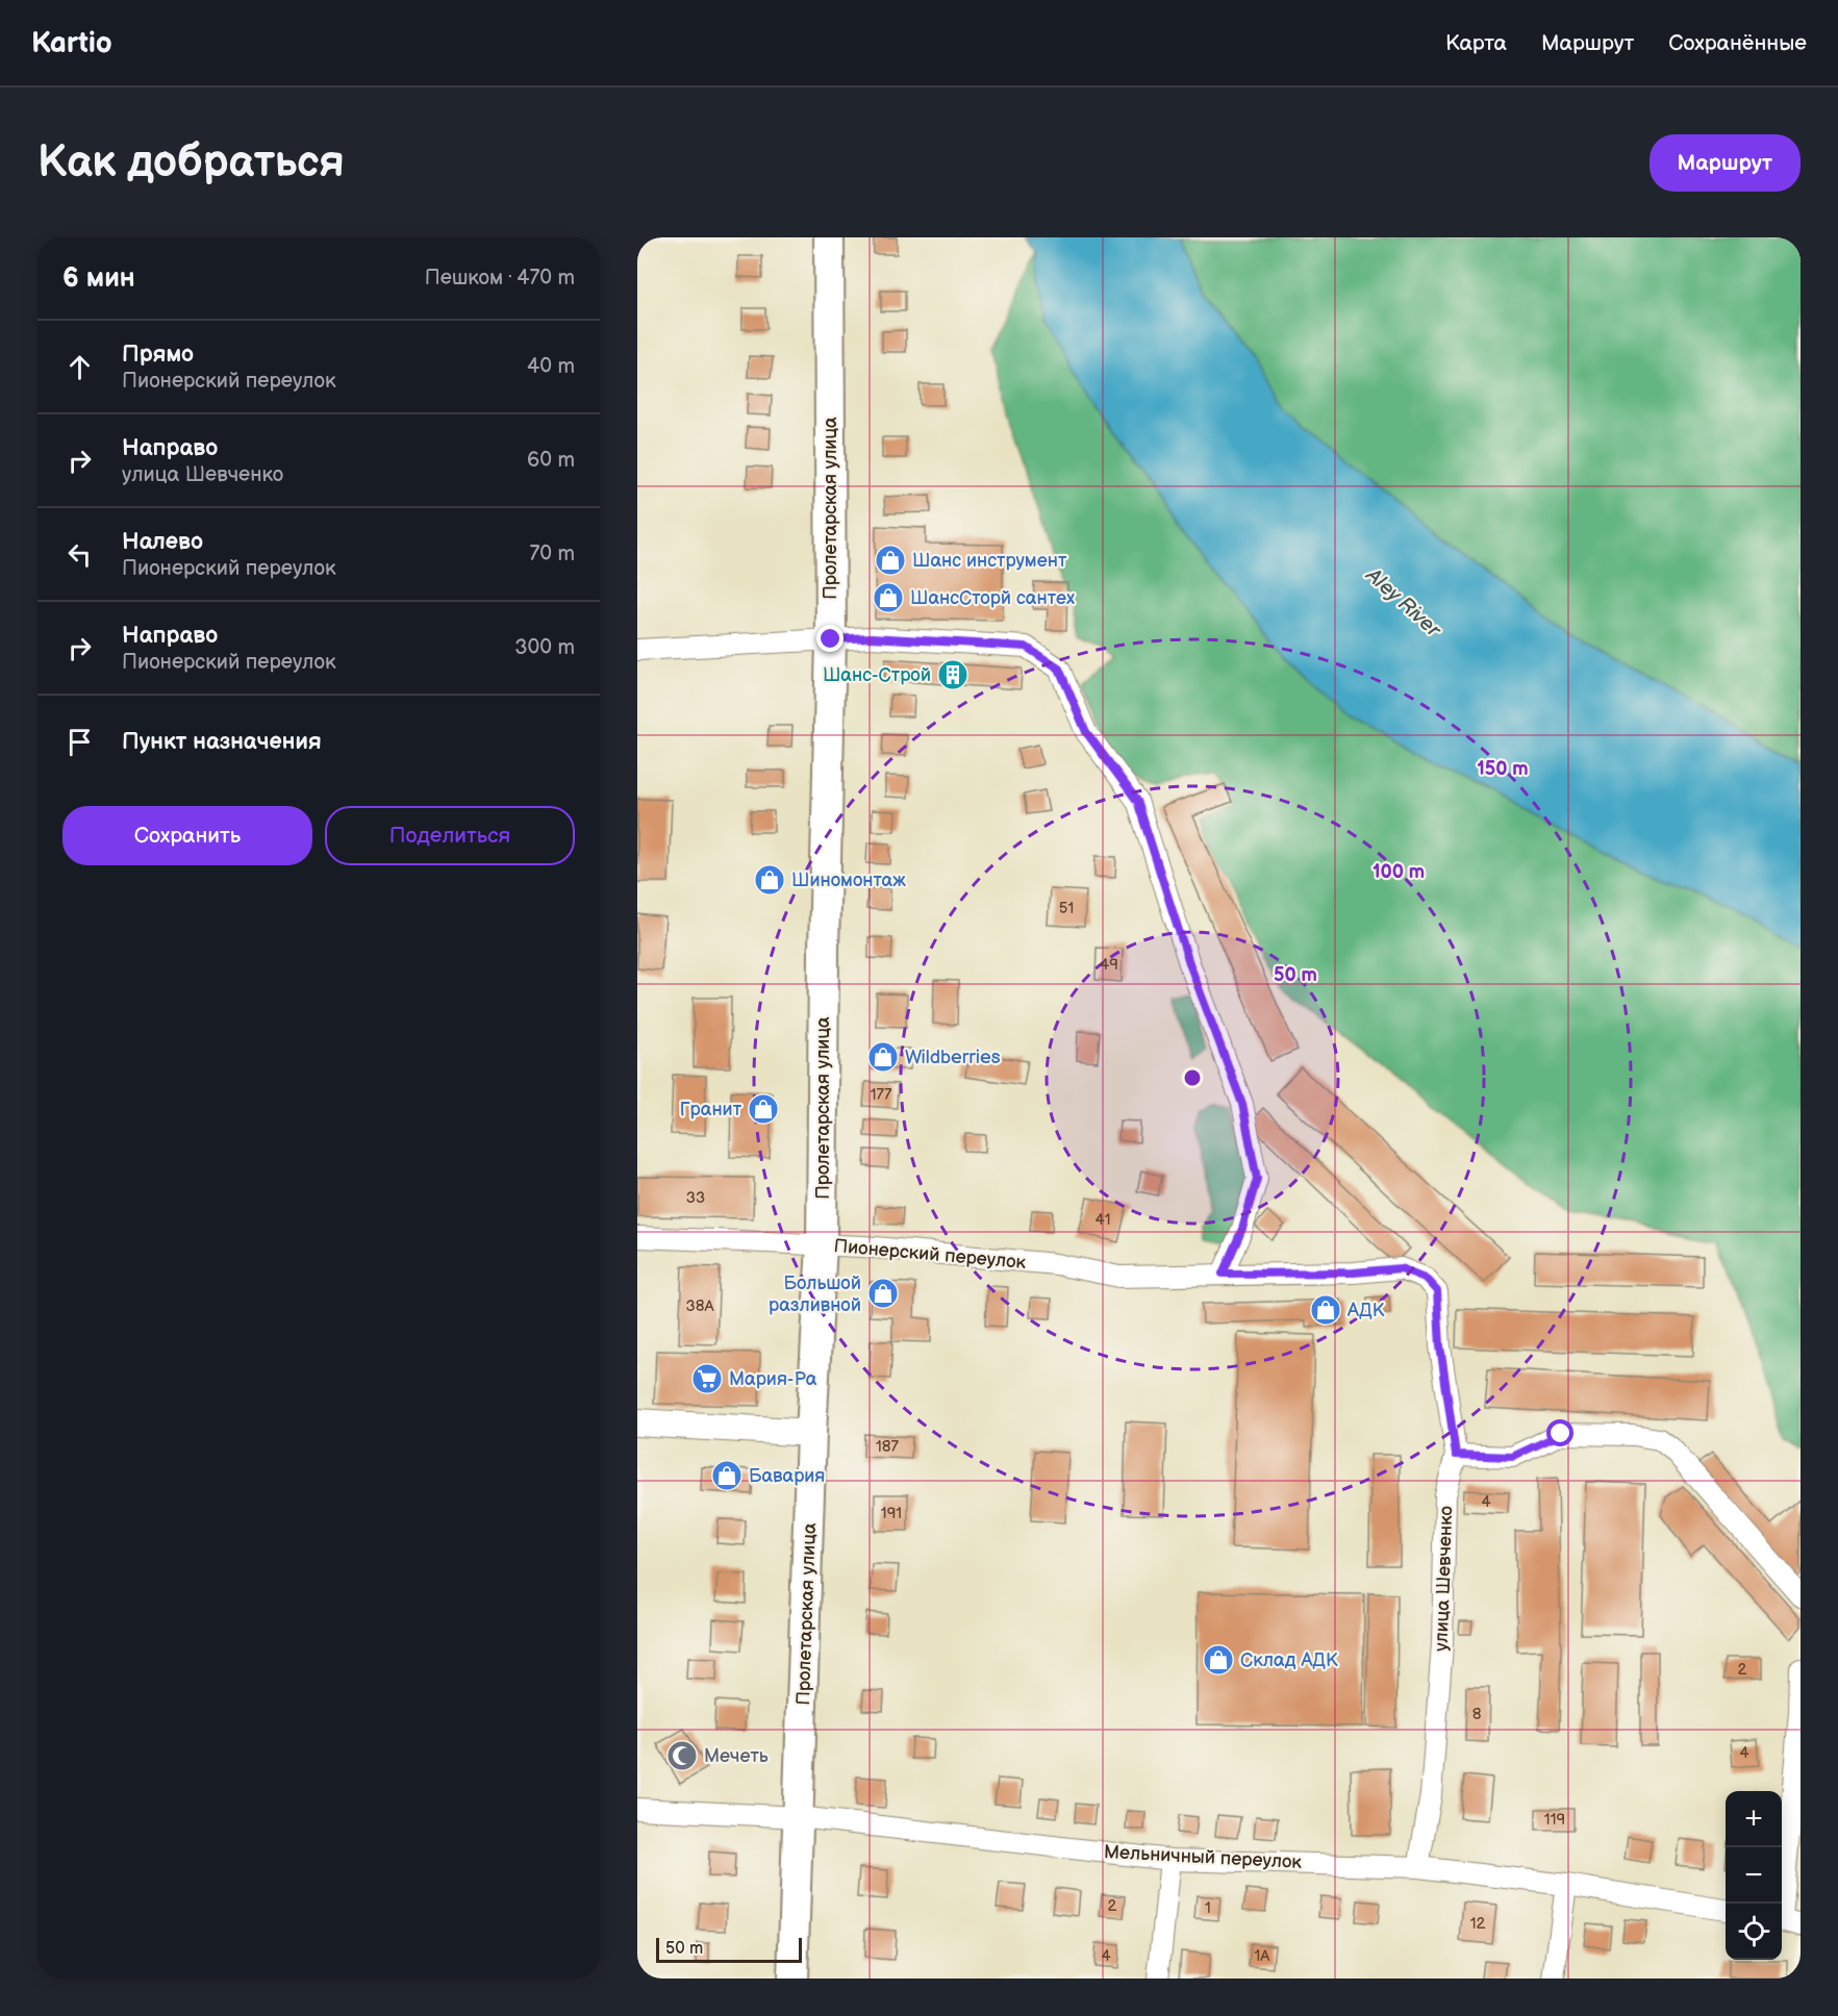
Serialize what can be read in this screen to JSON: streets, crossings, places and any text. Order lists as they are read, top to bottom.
{
  "streets": {
    "main road": ["Пролетарская улица"],
    "street": ["Пионерский переулок", "улица Шевченко", "Мельничный переулок"]
  },
  "crossings": [
    ["Пролетарская улица", "Пионерский переулок"],
    ["Пролетарская улица", "Мельничный переулок"],
    ["Пионерский переулок", "улица Шевченко"],
    ["улица Шевченко", "Мельничный переулок"]
  ],
  "water": ["Aley River"],
  "places": {
    "shop": [
      "Шанс инструмент",
      "ШансСторй сантех",
      "Шиномонтаж",
      "Wildberries",
      "Гранит",
      "Большой разливной",
      "АДК",
      "Бавария",
      "Склад АДК"
    ],
    "building": ["Шанс-Строй"],
    "supermarket": ["Мария-Ра"],
    "mosque": ["Мечеть"]
  },
  "house_numbers": [
    "51",
    "49",
    "177",
    "33",
    "41",
    "38А",
    "187",
    "4",
    "191",
    "2",
    "8",
    "4",
    "119",
    "2",
    "1",
    "12",
    "4",
    "1А"
  ],
  "scale_bar": "50 m",
  "page": {
    "header": "Kartio",
    "nav": ["Карта", "Маршрут", "Сохранённые"],
    "buttons": [
      "Маршрут",
      ["Сохранить", "Поделиться"]
    ],
    "title": "Как добраться",
    "heading": ["6 мин", "Пешком · 470 m"],
    "list": [
      ["Прямо", "Пионерский переулок", "40 m"],
      ["Направо", "улица Шевченко", "60 m"],
      ["Налево", "Пионерский переулок", "70 m"],
      ["Направо", "Пионерский переулок", "300 m"],
      "Пункт назначения"
    ],
    "map_buttons": ["+", "−"],
    "scale": "50 m"
  },
  "rings": ["150 m", "100 m", "50 m"]
}
